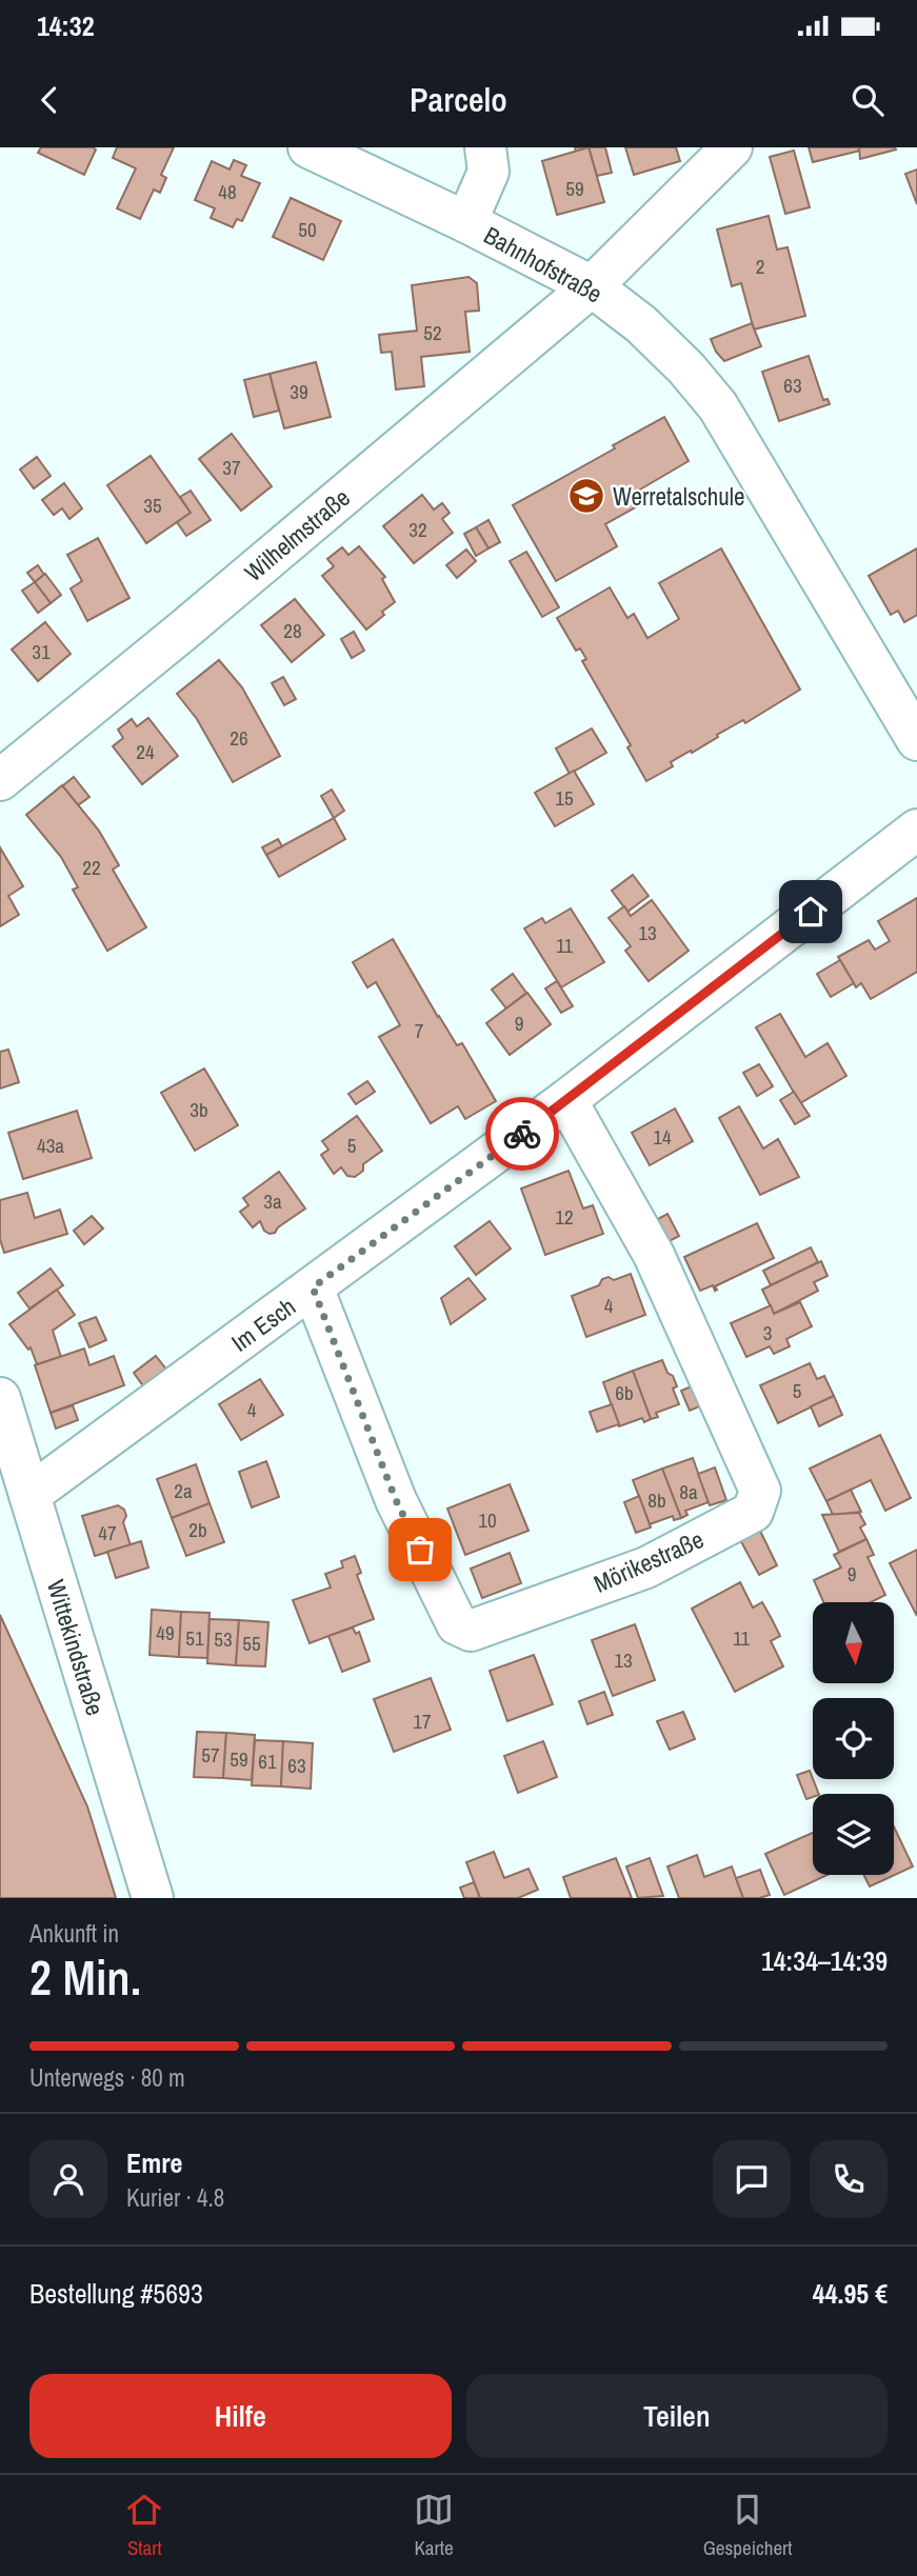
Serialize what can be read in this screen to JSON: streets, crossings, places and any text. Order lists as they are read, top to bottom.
{
  "streets": {
    "street": [
      "Bahnhofstraße",
      "Wilhelmstraße",
      "Im Esch",
      "Mörikestraße",
      "Wittekindstraße"
    ]
  },
  "crossings": [
    ["Bahnhofstraße", "Wilhelmstraße"],
    ["Im Esch", "Mörikestraße"],
    ["Im Esch", "Wittekindstraße"]
  ],
  "places": {
    "school or university": ["Werretalschule"]
  },
  "house_numbers": [
    "59",
    "48",
    "50",
    "2",
    "52",
    "63",
    "39",
    "37",
    "35",
    "32",
    "28",
    "31",
    "26",
    "24",
    "15",
    "22",
    "13",
    "11",
    "9",
    "7",
    "3b",
    "14",
    "43a",
    "5",
    "3a",
    "12",
    "4",
    "3",
    "5",
    "6b",
    "4",
    "2a",
    "8a",
    "8b",
    "10",
    "2b",
    "47",
    "9",
    "49",
    "51",
    "11",
    "53",
    "55",
    "13",
    "17",
    "57",
    "59",
    "61",
    "63"
  ],
  "north": "bottom",
  "page": {
    "status": "14:32",
    "header": "Parcelo",
    "heading": ["2 Min.", "Ankunft in", "14:34–14:39"],
    "panel": [
      "Emre",
      "Kurier · 4.8",
      "Bestellung #5693",
      "44.95 €"
    ],
    "bar": "Unterwegs · 80 m",
    "buttons": ["Hilfe", "Teilen"],
    "tabs": ["Start", "Karte", "Gespeichert"]
  }
}
